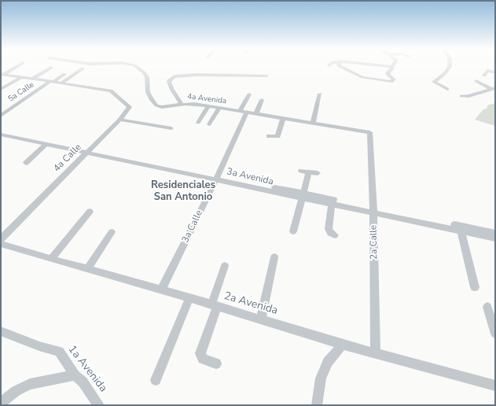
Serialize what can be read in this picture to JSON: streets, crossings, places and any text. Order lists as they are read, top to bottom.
{
  "streets": {
    "street": [
      "5a Calle",
      "4a Avenida",
      "4a Calle",
      "3a Avenida",
      "3a Calle",
      "2a Calle",
      "2a Avenida",
      "1a Avenida"
    ]
  },
  "crossings": [
    ["4a Avenida", "3a Calle"],
    ["4a Avenida", "2a Calle"],
    ["4a Calle", "3a Avenida"],
    ["3a Avenida", "3a Calle"],
    ["3a Avenida", "2a Calle"],
    ["3a Calle", "2a Avenida"],
    ["2a Calle", "2a Avenida"]
  ],
  "districts": ["Residenciales San Antonio"]
}
